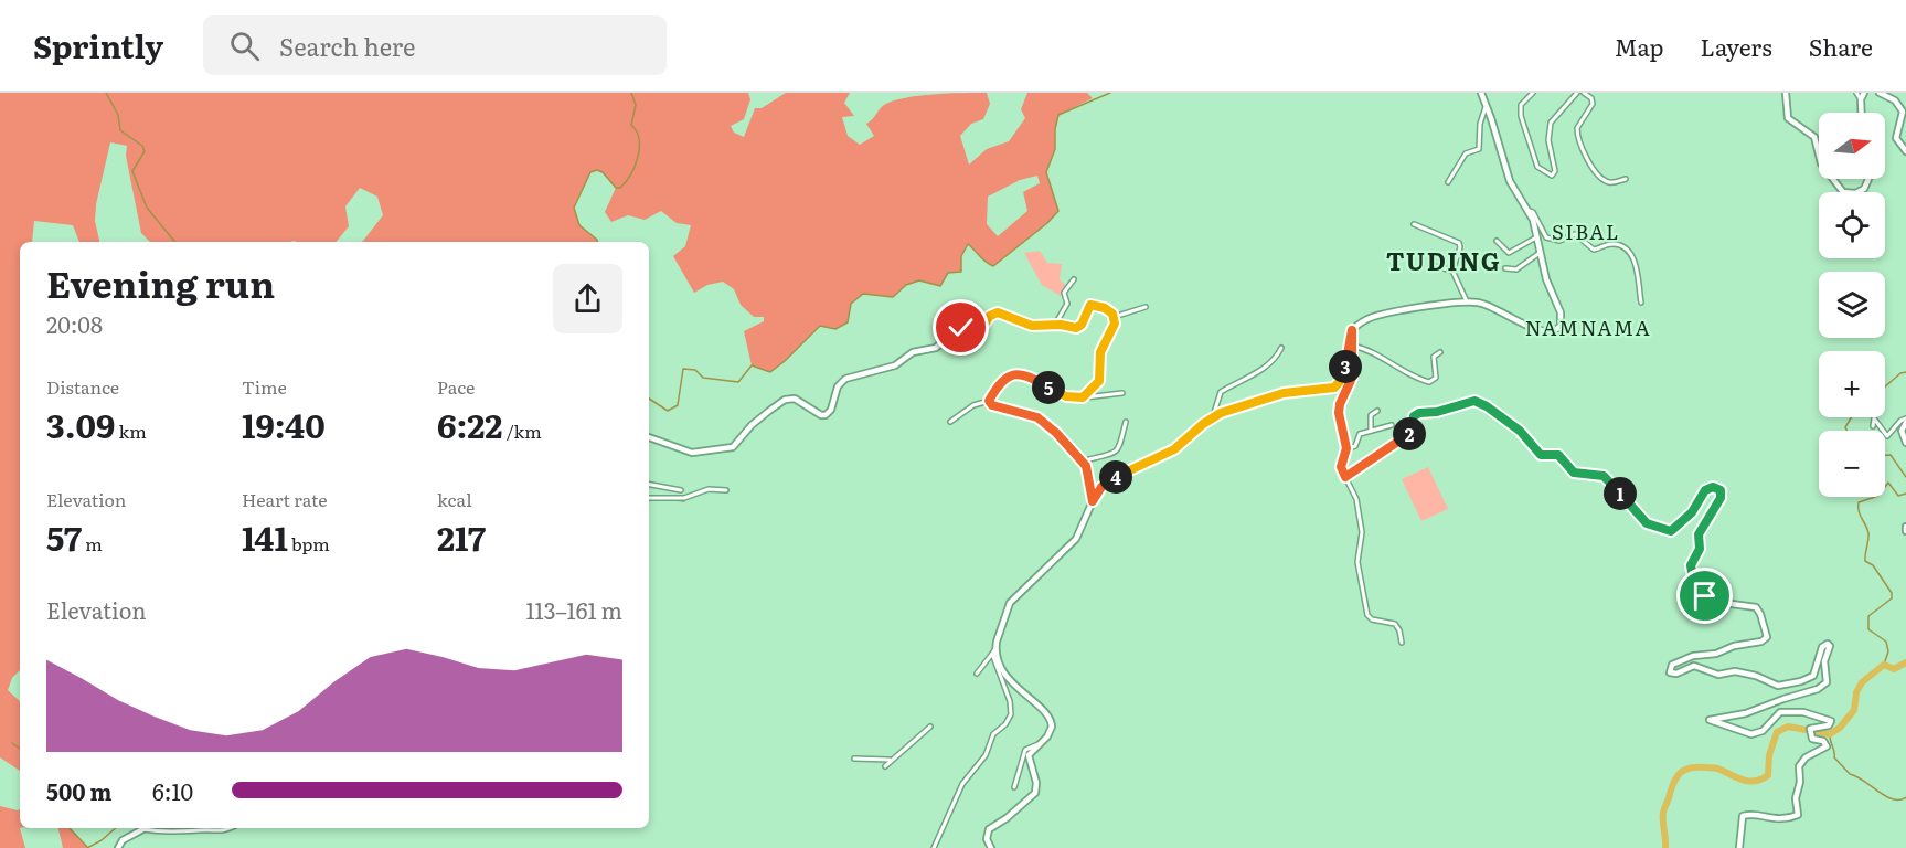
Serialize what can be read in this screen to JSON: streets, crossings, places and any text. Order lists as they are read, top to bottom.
{
  "districts": ["SIBAL", "TUDING", "NAMNAMA"],
  "north": "right",
  "page": {
    "header": "Sprintly",
    "search": "Search here",
    "nav": ["Map", "Layers", "Share"],
    "map_buttons": ["+", "−"],
    "heading": ["Evening run", "20:08"],
    "pins": [
      "3",
      "5",
      "2",
      "4",
      "1"
    ],
    "stats": [
      ["Distance", "3.09 km"],
      ["Time", "19:40"],
      ["Pace", "6:22 /km"],
      ["Elevation", "57 m"],
      ["Heart rate", "141 bpm"],
      ["kcal", "217"]
    ],
    "chart": ["Elevation", "113–161 m"],
    "list": [
      {
        "name": "500 m",
        "note": "6:10"
      }
    ]
  }
}
